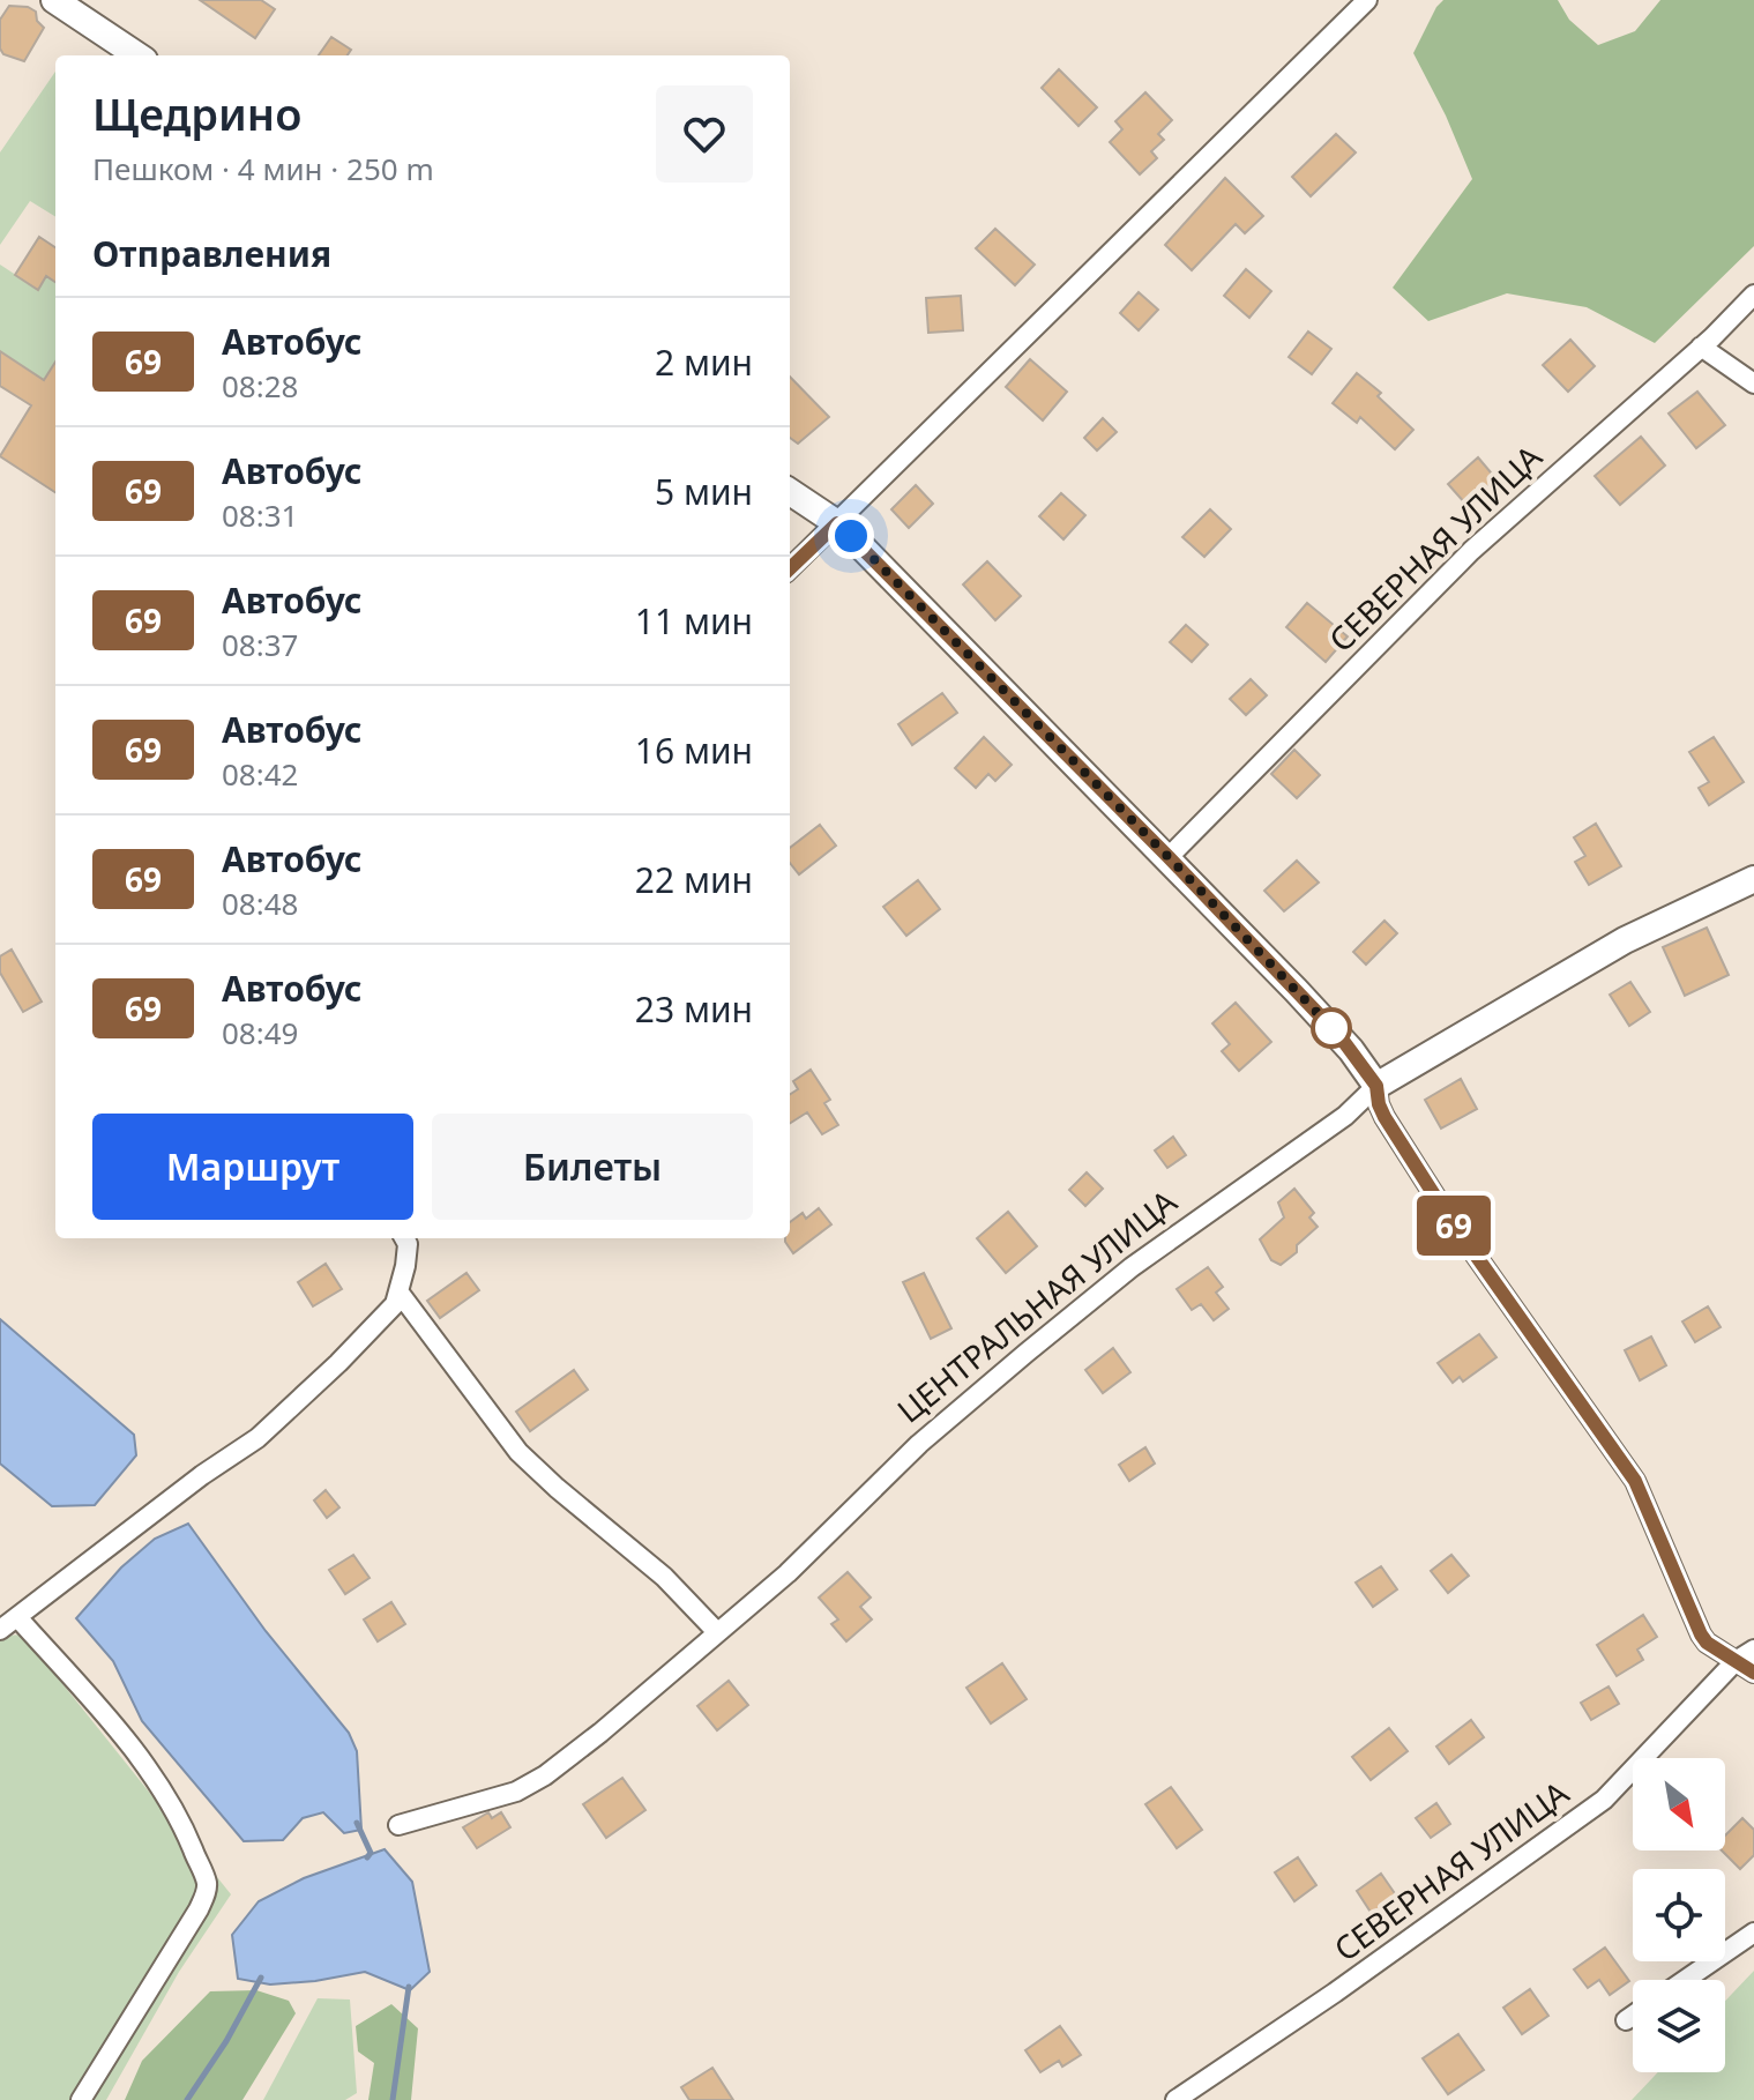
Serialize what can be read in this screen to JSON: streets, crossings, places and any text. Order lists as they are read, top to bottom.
{
  "streets": {
    "street": ["СЕВЕРНАЯ УЛИЦА", "ЦЕНТРАЛЬНАЯ УЛИЦА"]
  },
  "lines": ["bus line 69"],
  "north": "bottom right",
  "page": {
    "on_map": "69",
    "heading": [
      ["Щедрино", "Пешком · 4 мин · 250 m"],
      "Отправления"
    ],
    "list": [
      {
        "mark": "69",
        "name": "Автобус",
        "note": "08:28",
        "value": "2 мин"
      },
      {
        "mark": "69",
        "name": "Автобус",
        "note": "08:31",
        "value": "5 мин"
      },
      {
        "mark": "69",
        "name": "Автобус",
        "note": "08:37",
        "value": "11 мин"
      },
      {
        "mark": "69",
        "name": "Автобус",
        "note": "08:42",
        "value": "16 мин"
      },
      {
        "mark": "69",
        "name": "Автобус",
        "note": "08:48",
        "value": "22 мин"
      },
      {
        "mark": "69",
        "name": "Автобус",
        "note": "08:49",
        "value": "23 мин"
      }
    ],
    "buttons": ["Маршрут", "Билеты"]
  }
}
